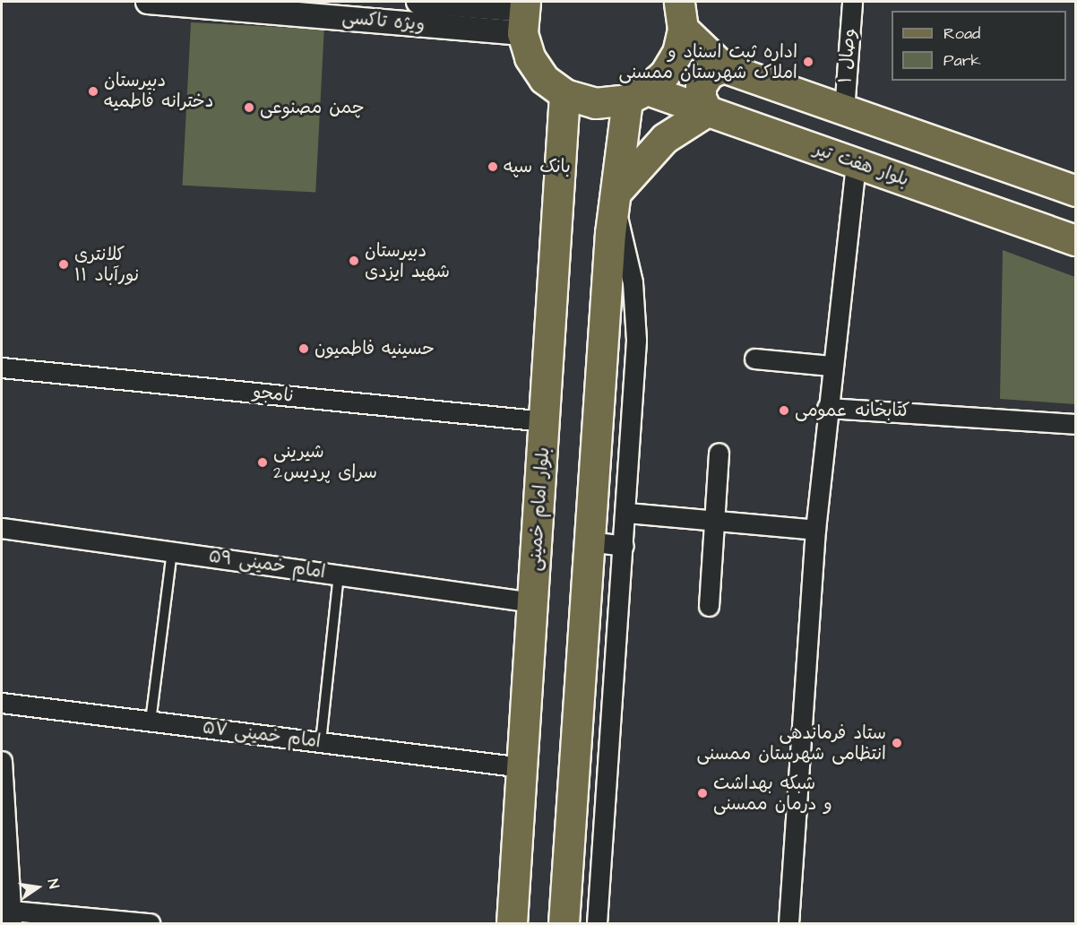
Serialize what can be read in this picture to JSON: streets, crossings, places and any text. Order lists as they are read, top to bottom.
{
  "streets": {
    "main road": ["بلوار هفت تیر", "بلوار امام خمينی"],
    "street": [
      "ویژه تاکسی",
      "وصال ۱",
      "نامجو",
      "امام خمينی ۵۹",
      "امام خمينی ۵۷"
    ]
  },
  "crossings": [
    ["نامجو", "بلوار امام خمينی"],
    ["بلوار امام خمينی", "امام خمينی ۵۹"],
    ["بلوار امام خمينی", "امام خمينی ۵۷"]
  ],
  "places": [
    "اداره ثبت اسناد و املاک شهرستان ممسنی",
    "دبیرستان دخترانه فاطمیه",
    "چمن مصنوعی",
    "بانک سپه",
    "دبیرستان شهید ایزدی",
    "کلانتری ۱۱ نورآباد",
    "حسینیه فاطمیون",
    "کتابخانه عمومی",
    "شیرینی سرای پردیس2",
    "ستاد فرماندهی انتظامی شهرستان ممسنی",
    "شبکه بهداشت و درمان ممسنی"
  ],
  "legend": ["Road", "Park"],
  "north": "right"
}
